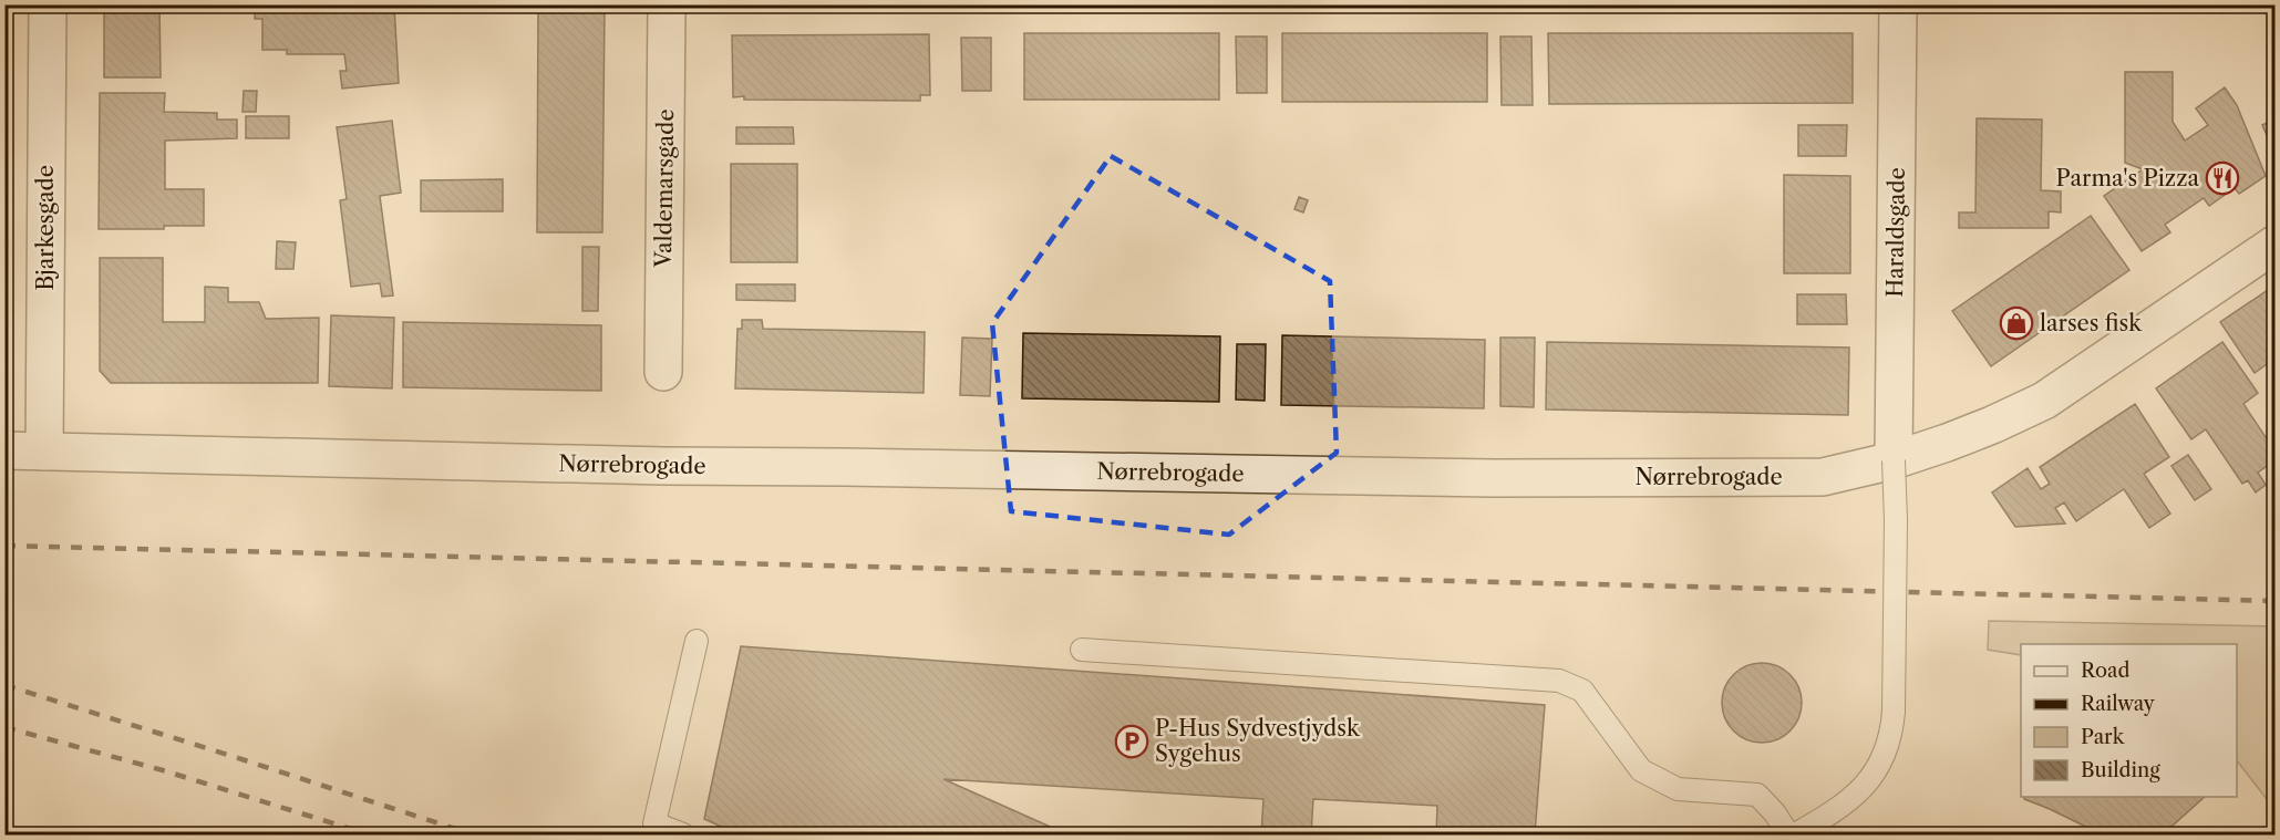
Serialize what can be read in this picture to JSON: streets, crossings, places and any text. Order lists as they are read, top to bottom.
{
  "streets": {
    "street": [
      "Valdemarsgade",
      "Bjarkesgade",
      "Haraldsgade",
      "Nørrebrogade"
    ]
  },
  "crossings": [
    ["Bjarkesgade", "Nørrebrogade"],
    ["Haraldsgade", "Nørrebrogade"]
  ],
  "places": {
    "restaurant": ["Parma's Pizza"],
    "shop": ["larses fisk"],
    "parking": ["P-Hus Sydvestjydsk Sygehus"]
  },
  "legend": [
    "Road",
    "Railway",
    "Park",
    "Building"
  ]
}
